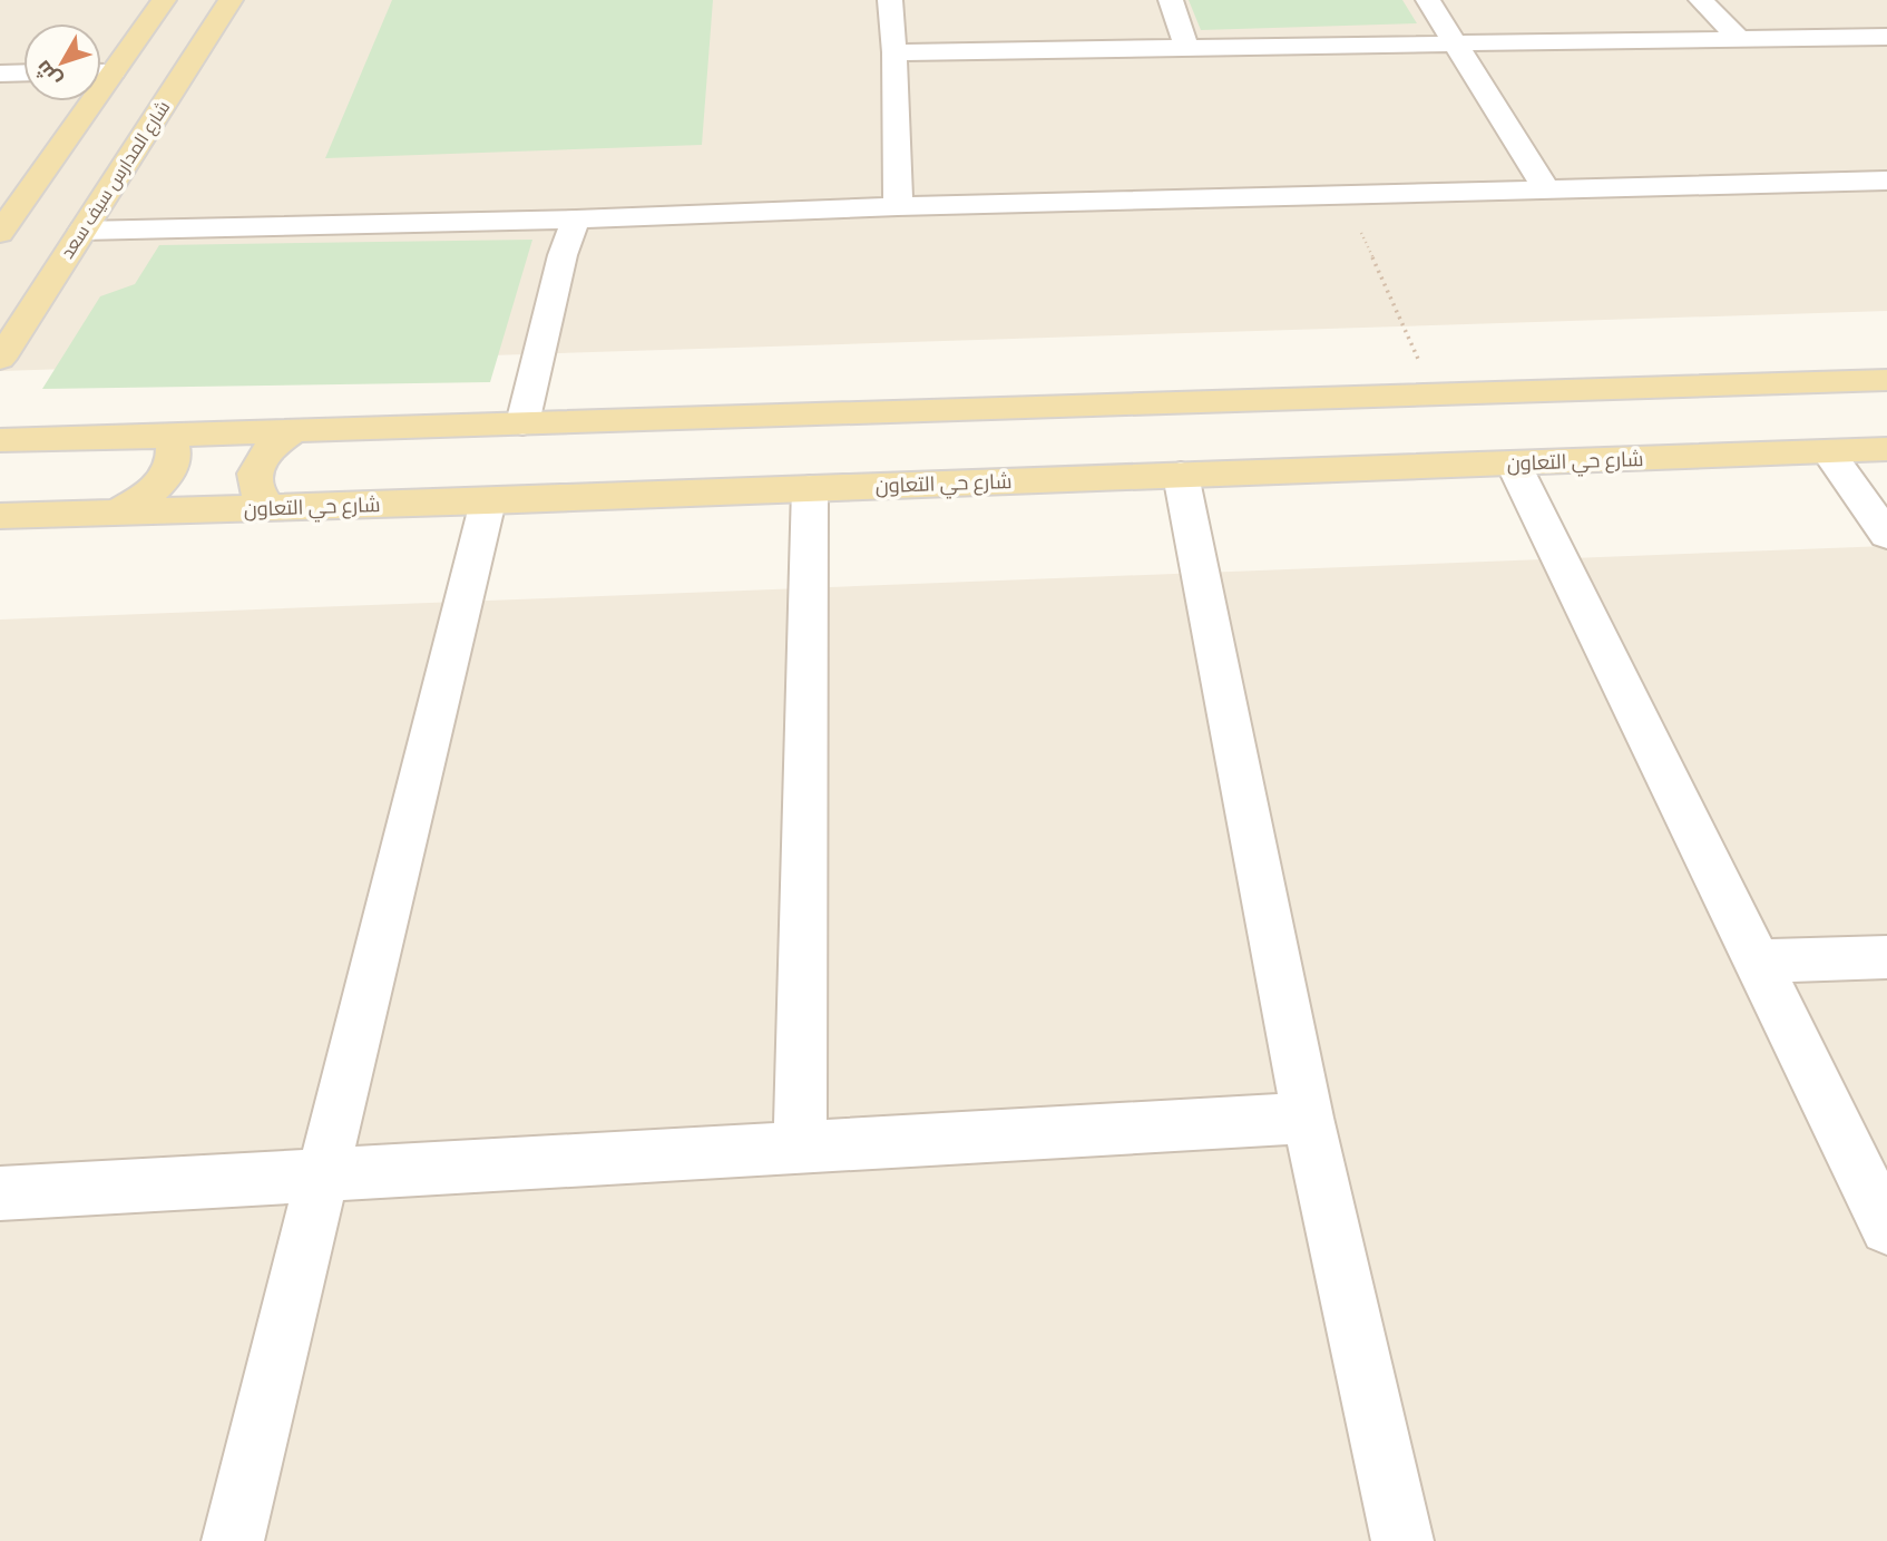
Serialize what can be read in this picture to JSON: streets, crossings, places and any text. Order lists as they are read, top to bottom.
{
  "streets": {
    "main road": ["شارع المدارس سيف سعد", "شارع حي التعاون"]
  },
  "north": "bottom left"
}
